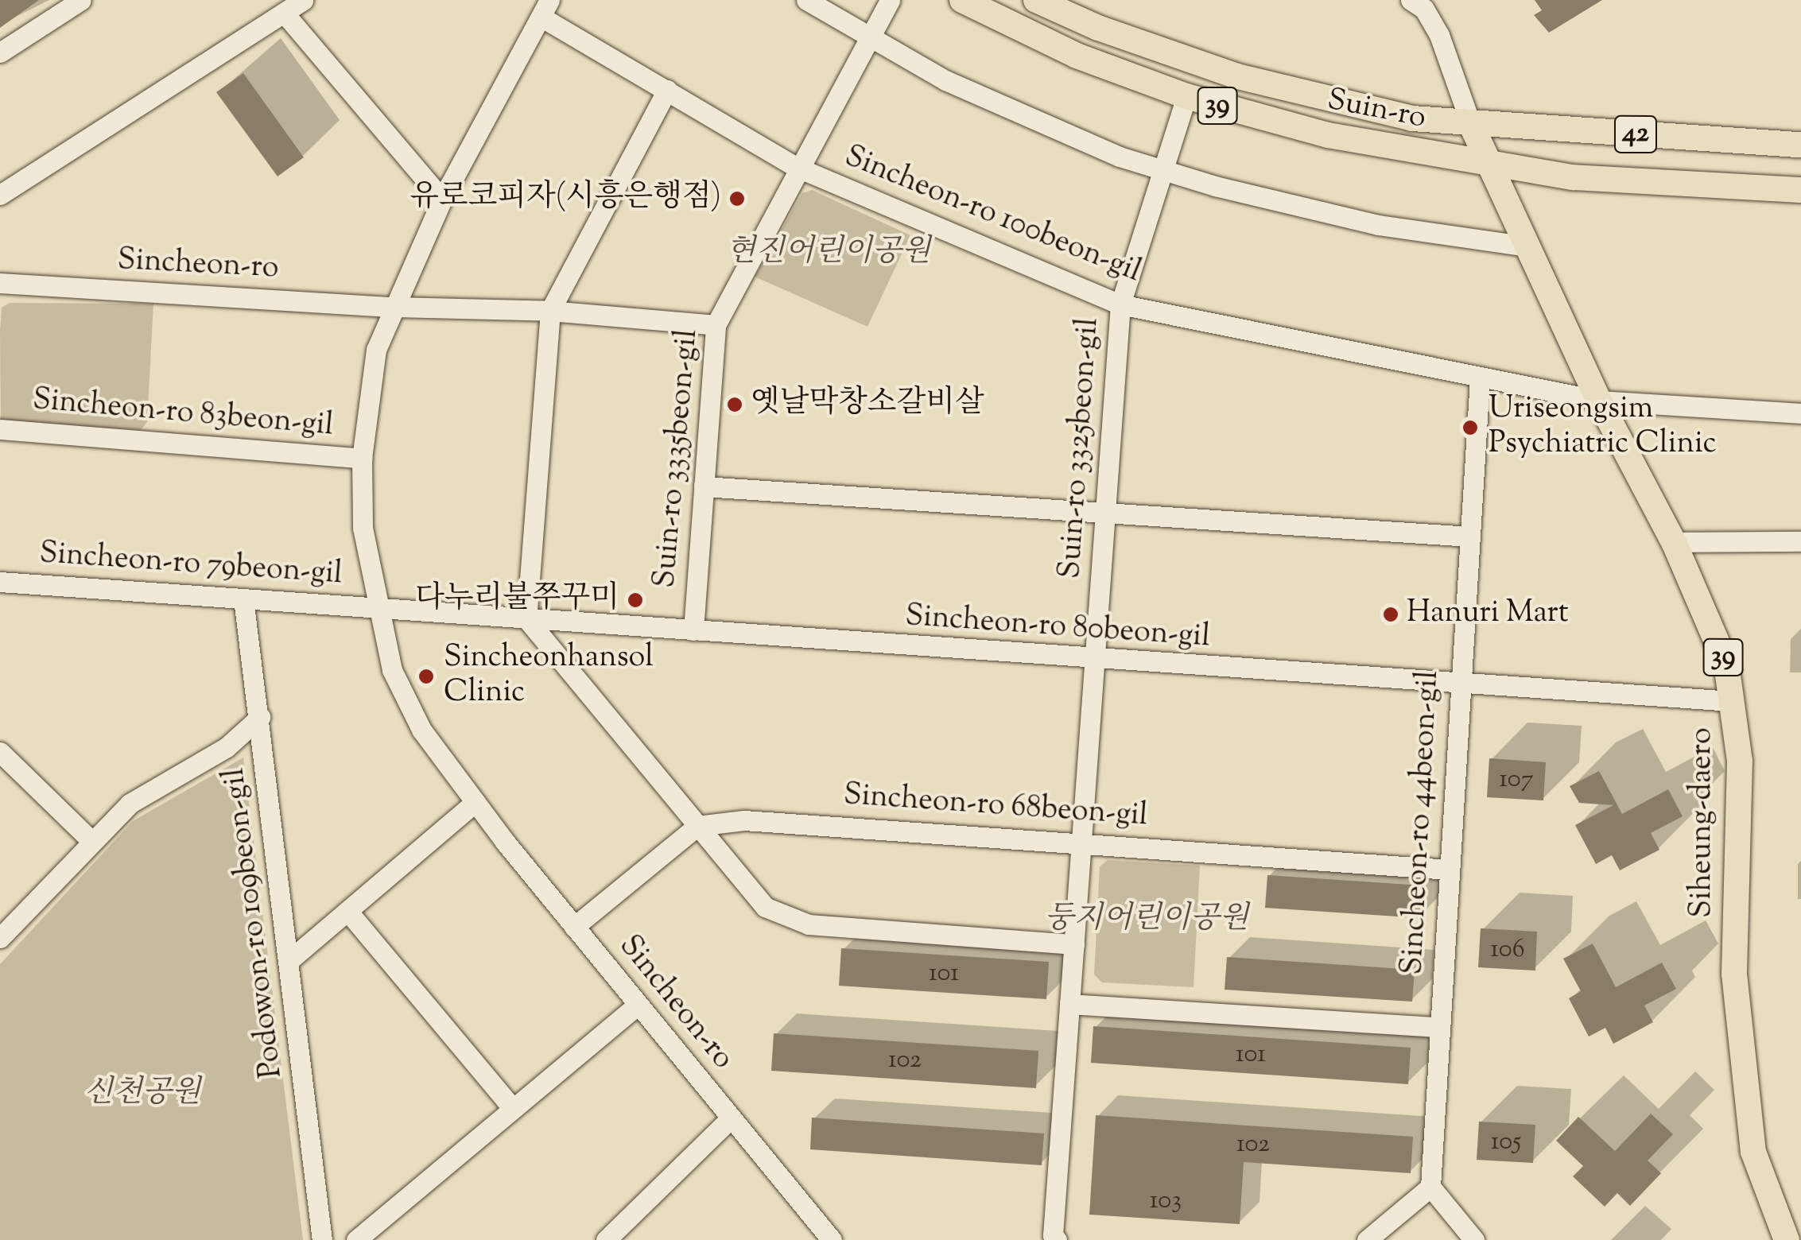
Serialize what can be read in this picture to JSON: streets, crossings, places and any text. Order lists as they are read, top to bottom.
{
  "streets": {
    "main road": [
      "39",
      "Suin-ro",
      "42",
      "Siheung-daero"
    ],
    "street": [
      "Sincheon-ro 100beon-gil",
      "Sincheon-ro",
      "Sincheon-ro 83beon-gil",
      "Suin-ro 3325beon-gil",
      "Suin-ro 3335beon-gil",
      "Sincheon-ro 79beon-gil",
      "Sincheon-ro 80beon-gil",
      "Sincheon-ro 68beon-gil",
      "Sincheon-ro 44beon-gil",
      "Podowon-ro 109beon-gil"
    ]
  },
  "crossings": [
    ["Suin-ro", "Suin-ro 3325beon-gil"],
    ["Suin-ro", "Siheung-daero"],
    ["Sincheon-ro 100beon-gil", "Sincheon-ro"],
    ["Sincheon-ro 100beon-gil", "Suin-ro 3325beon-gil"],
    ["Sincheon-ro 100beon-gil", "Suin-ro 3335beon-gil"],
    ["Sincheon-ro 100beon-gil", "Sincheon-ro 44beon-gil"],
    ["Sincheon-ro 100beon-gil", "Siheung-daero"],
    ["Sincheon-ro", "Sincheon-ro 83beon-gil"],
    ["Sincheon-ro", "Sincheon-ro 79beon-gil"],
    ["Sincheon-ro", "Sincheon-ro 80beon-gil"],
    ["Suin-ro 3325beon-gil", "Sincheon-ro 80beon-gil"],
    ["Suin-ro 3325beon-gil", "Sincheon-ro 68beon-gil"],
    ["Suin-ro 3335beon-gil", "Sincheon-ro 80beon-gil"],
    ["Sincheon-ro 79beon-gil", "Sincheon-ro 80beon-gil"],
    ["Sincheon-ro 79beon-gil", "Podowon-ro 109beon-gil"],
    ["Sincheon-ro 80beon-gil", "Sincheon-ro 44beon-gil"],
    ["Sincheon-ro 80beon-gil", "Siheung-daero"],
    ["Sincheon-ro 68beon-gil", "Sincheon-ro 44beon-gil"]
  ],
  "parks": ["현진어린이공원", "둥지어린이공원", "신천공원"],
  "places": [
    "유로코피자(시흥은행점)",
    "옛날막창소갈비살",
    "Uriseongsim Psychiatric Clinic",
    "다누리불쭈꾸미",
    "Hanuri Mart",
    "Sincheonhansol Clinic"
  ],
  "house_numbers": [
    "107",
    "106",
    "101",
    "101",
    "102",
    "105",
    "102",
    "103"
  ]
}
